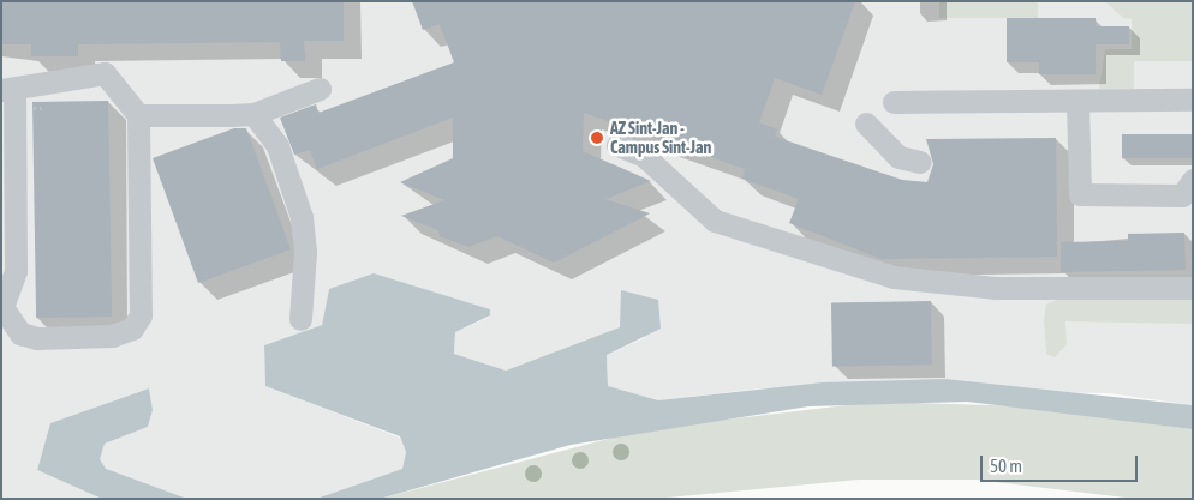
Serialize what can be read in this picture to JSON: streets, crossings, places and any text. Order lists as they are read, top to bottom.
{
  "places": ["AZ Sint-Jan - Campus Sint-Jan"],
  "scale_bar": "50 m"
}
